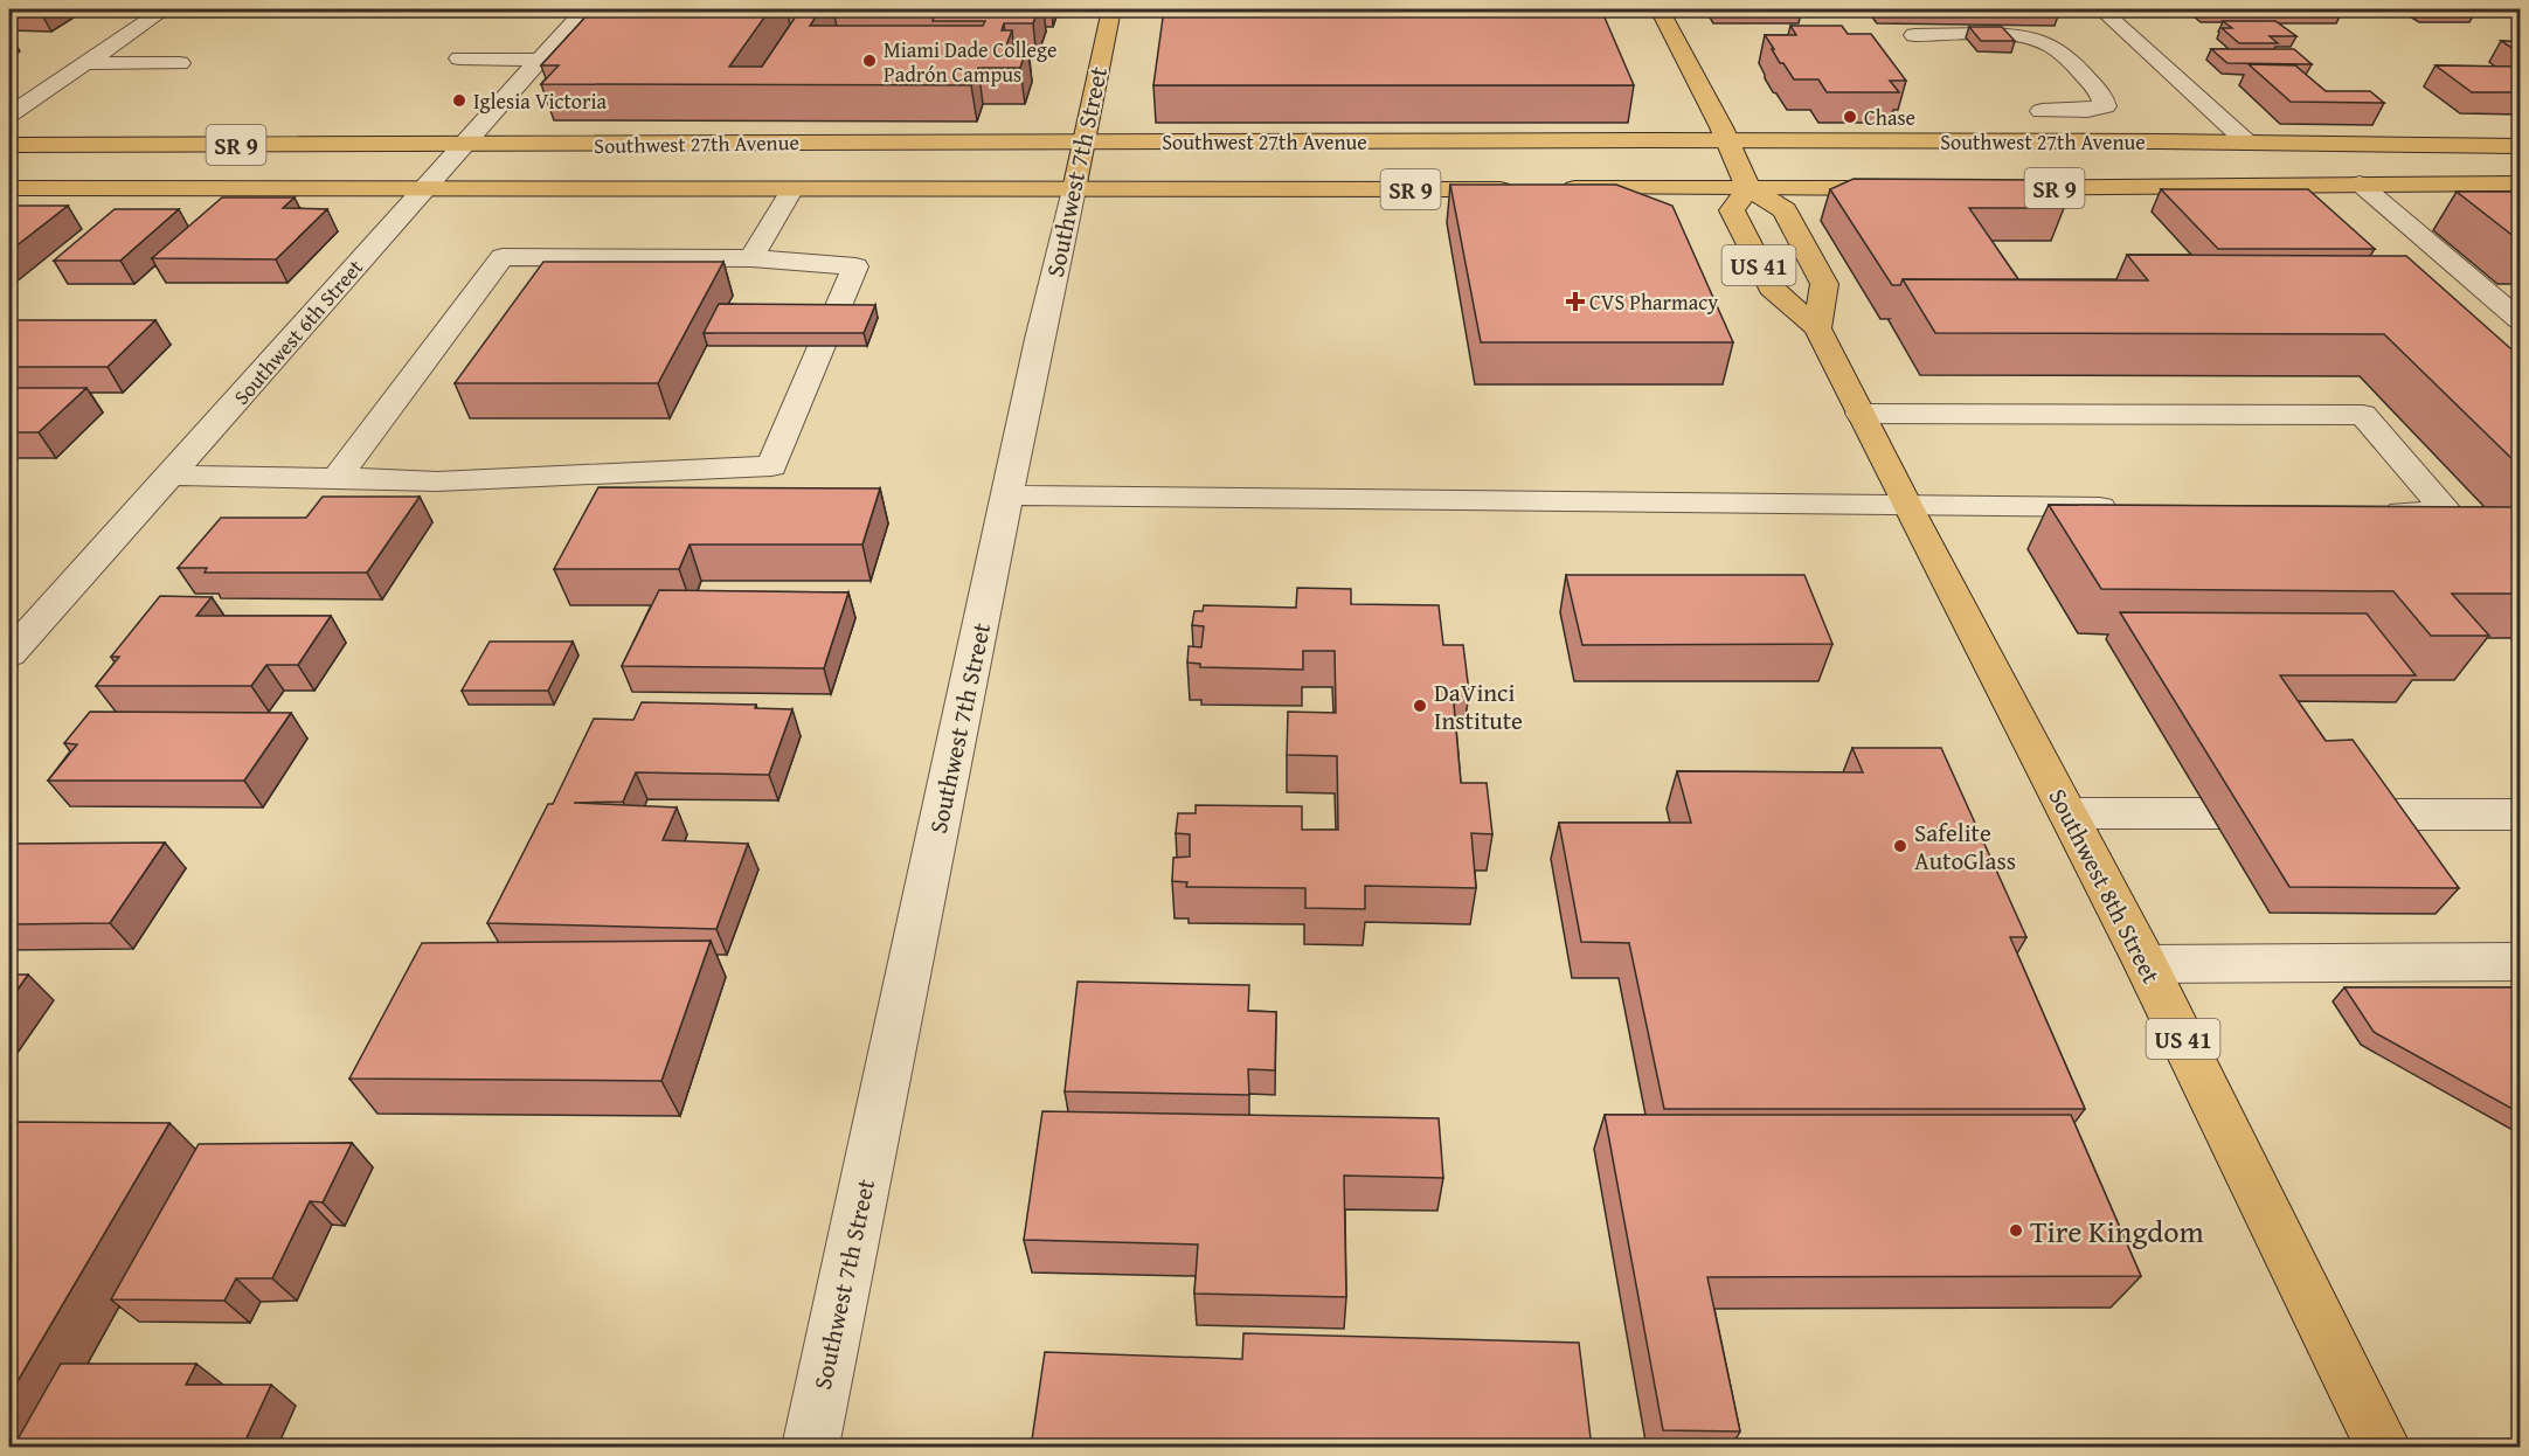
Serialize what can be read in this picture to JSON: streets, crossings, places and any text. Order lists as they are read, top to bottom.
{
  "streets": {
    "main road": [
      "Southwest 27th Avenue",
      "SR 9",
      "Southwest 7th Street",
      "US 41",
      "Southwest 8th Street"
    ],
    "street": ["Southwest 6th Street"]
  },
  "crossings": [
    ["Southwest 27th Avenue", "Southwest 7th Street"],
    ["Southwest 27th Avenue", "Southwest 6th Street"],
    ["US 41", "Southwest 8th Street"]
  ],
  "places": {
    "other": [
      "Miami Dade College Padrón Campus",
      "Iglesia Victoria",
      "Chase",
      "DaVinci Institute",
      "Safelite AutoGlass",
      "Tire Kingdom"
    ],
    "health": ["CVS Pharmacy"]
  }
}
